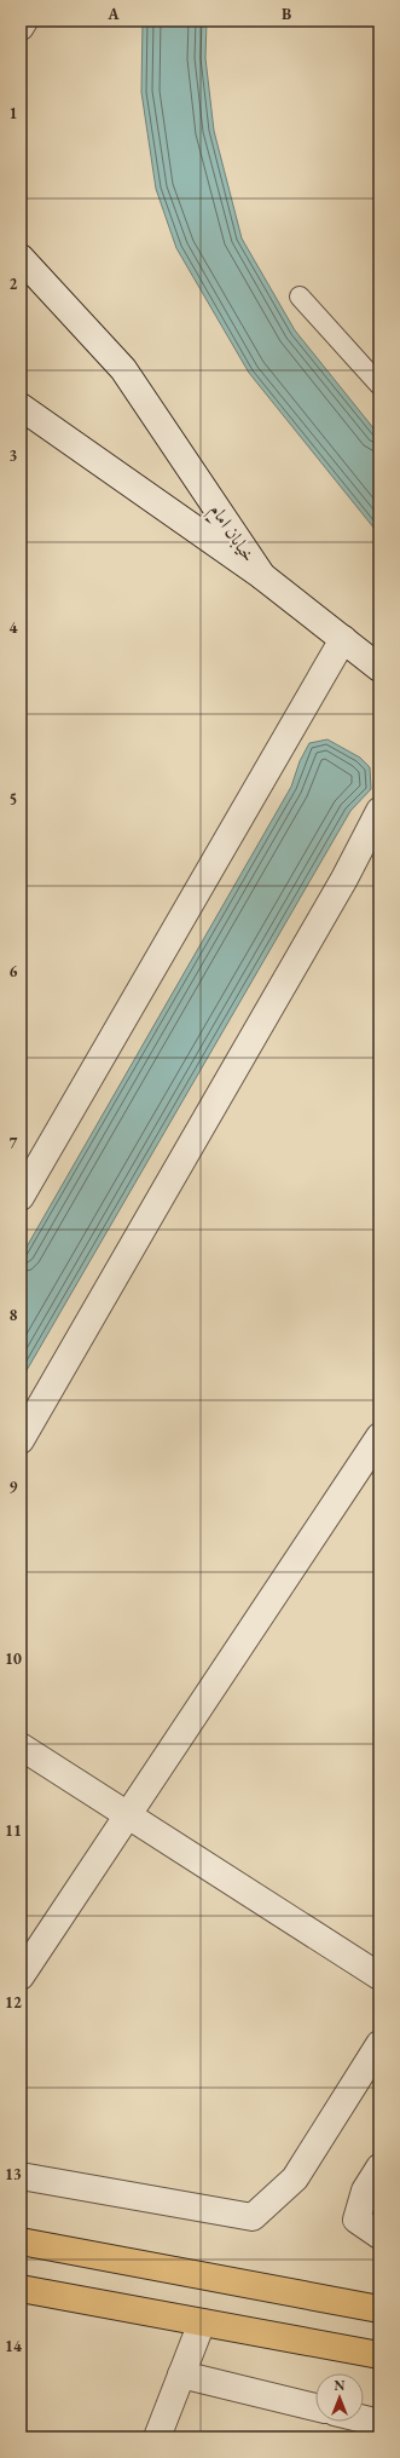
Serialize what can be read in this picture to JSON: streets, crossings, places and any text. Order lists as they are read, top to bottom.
{
  "streets": {
    "street": ["خیابان امام"]
  },
  "north": "top",
  "grid": {
    "columns": ["A", "B"],
    "rows": [
      "1",
      "2",
      "3",
      "4",
      "5",
      "6",
      "7",
      "8",
      "9",
      "10",
      "11",
      "12",
      "13",
      "14"
    ]
  }
}
